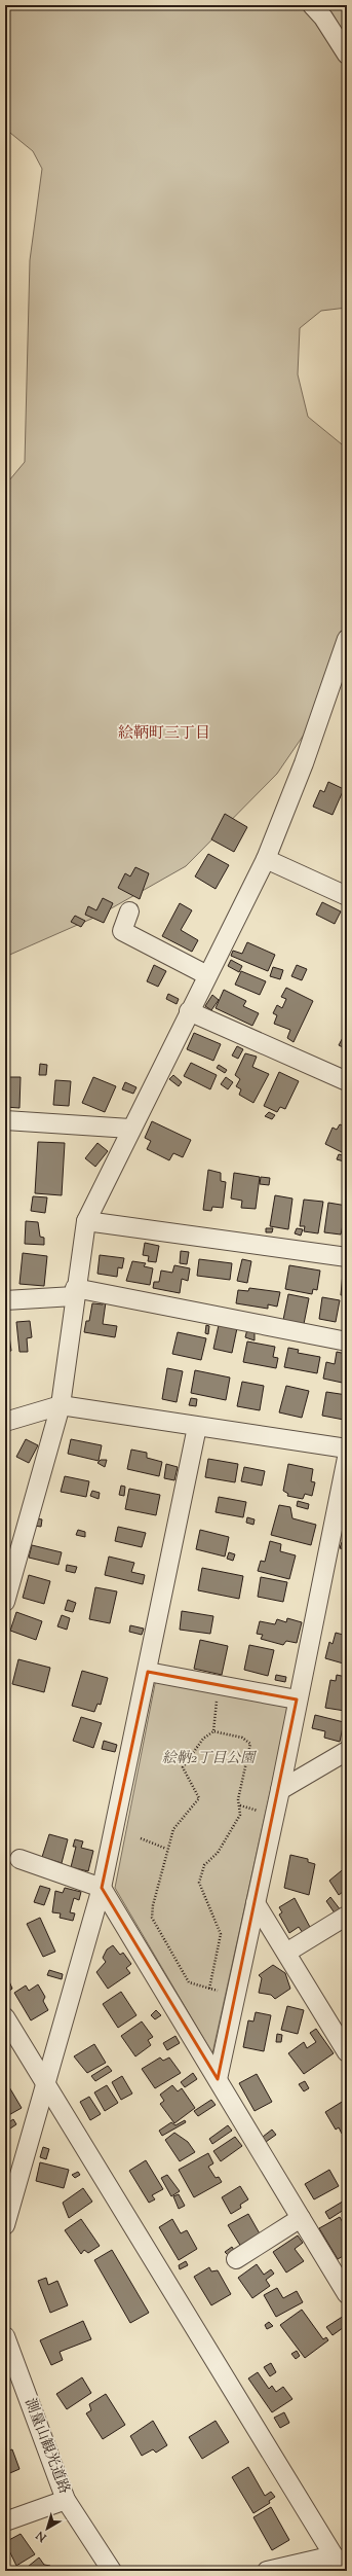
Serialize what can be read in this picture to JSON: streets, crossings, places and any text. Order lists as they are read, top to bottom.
{
  "streets": {
    "street": ["測量山観光道路"]
  },
  "districts": ["絵鞆町三丁目"],
  "parks": ["絵靹2丁目公園"],
  "north": "bottom left"
}
